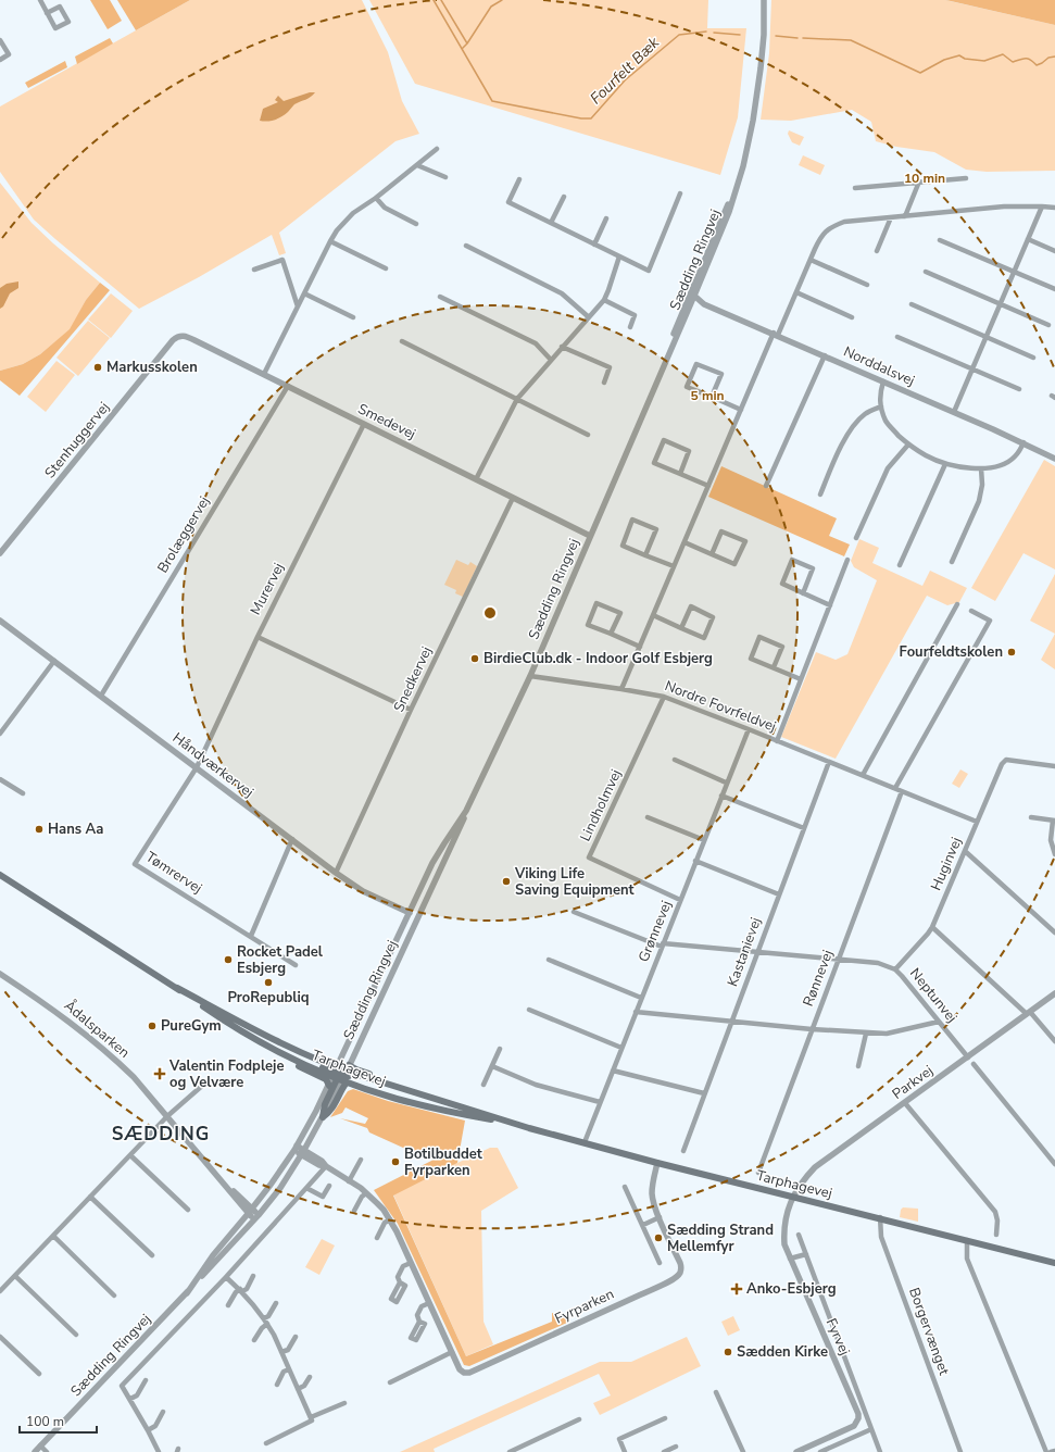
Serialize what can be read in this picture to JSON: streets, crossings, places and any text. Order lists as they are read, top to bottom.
{
  "streets": {
    "main road": ["Tarphagevej"],
    "street": [
      "Sædding Ringvej",
      "Norddalsvej",
      "Smedevej",
      "Stenhuggervej",
      "Brolæggervej",
      "Murervej",
      "Snedkervej",
      "Nordre Fovrfeldvej",
      "Håndværkervej",
      "Lindholmvej",
      "Huginvej",
      "Tømrervej",
      "Grønnevej",
      "Kastanievej",
      "Rønnevej",
      "Neptunvej",
      "Ådalsparken",
      "Parkvej",
      "Fyrparken",
      "Borgervænget",
      "Fyrvej"
    ]
  },
  "crossings": [
    ["Sædding Ringvej", "Norddalsvej"],
    ["Sædding Ringvej", "Smedevej"],
    ["Sædding Ringvej", "Nordre Fovrfeldvej"],
    ["Sædding Ringvej", "Håndværkervej"],
    ["Sædding Ringvej", "Ådalsparken"],
    ["Sædding Ringvej", "Tarphagevej"],
    ["Sædding Ringvej", "Fyrparken"],
    ["Smedevej", "Stenhuggervej"],
    ["Smedevej", "Brolæggervej"],
    ["Smedevej", "Murervej"],
    ["Smedevej", "Snedkervej"],
    ["Brolæggervej", "Håndværkervej"],
    ["Murervej", "Håndværkervej"],
    ["Murervej", "Tømrervej"],
    ["Snedkervej", "Håndværkervej"],
    ["Nordre Fovrfeldvej", "Lindholmvej"],
    ["Nordre Fovrfeldvej", "Huginvej"],
    ["Nordre Fovrfeldvej", "Grønnevej"],
    ["Nordre Fovrfeldvej", "Kastanievej"],
    ["Nordre Fovrfeldvej", "Rønnevej"],
    ["Håndværkervej", "Tømrervej"],
    ["Lindholmvej", "Grønnevej"],
    ["Huginvej", "Neptunvej"],
    ["Grønnevej", "Neptunvej"],
    ["Grønnevej", "Tarphagevej"],
    ["Kastanievej", "Neptunvej"],
    ["Rønnevej", "Neptunvej"],
    ["Neptunvej", "Parkvej"],
    ["Tarphagevej", "Parkvej"],
    ["Tarphagevej", "Fyrparken"],
    ["Tarphagevej", "Borgervænget"],
    ["Tarphagevej", "Fyrvej"],
    ["Parkvej", "Fyrvej"]
  ],
  "districts": ["SÆDDING"],
  "water": ["Fourfelt Bæk"],
  "places": {
    "other": [
      "Markusskolen",
      "Fourfeldtskolen",
      "BirdieClub.dk - Indoor Golf Esbjerg",
      "Hans Aa",
      "Viking Life Saving Equipment",
      "Rocket Padel Esbjerg",
      "ProRepubliq",
      "PureGym",
      "Botilbuddet Fyrparken",
      "Sædding Strand Mellemfyr",
      "Sædden Kirke"
    ],
    "health": ["Valentin Fodpleje og Velvære", "Anko-Esbjerg"]
  },
  "scale_bar": "100 m",
  "rings": ["10 min", "5 min"]
}
